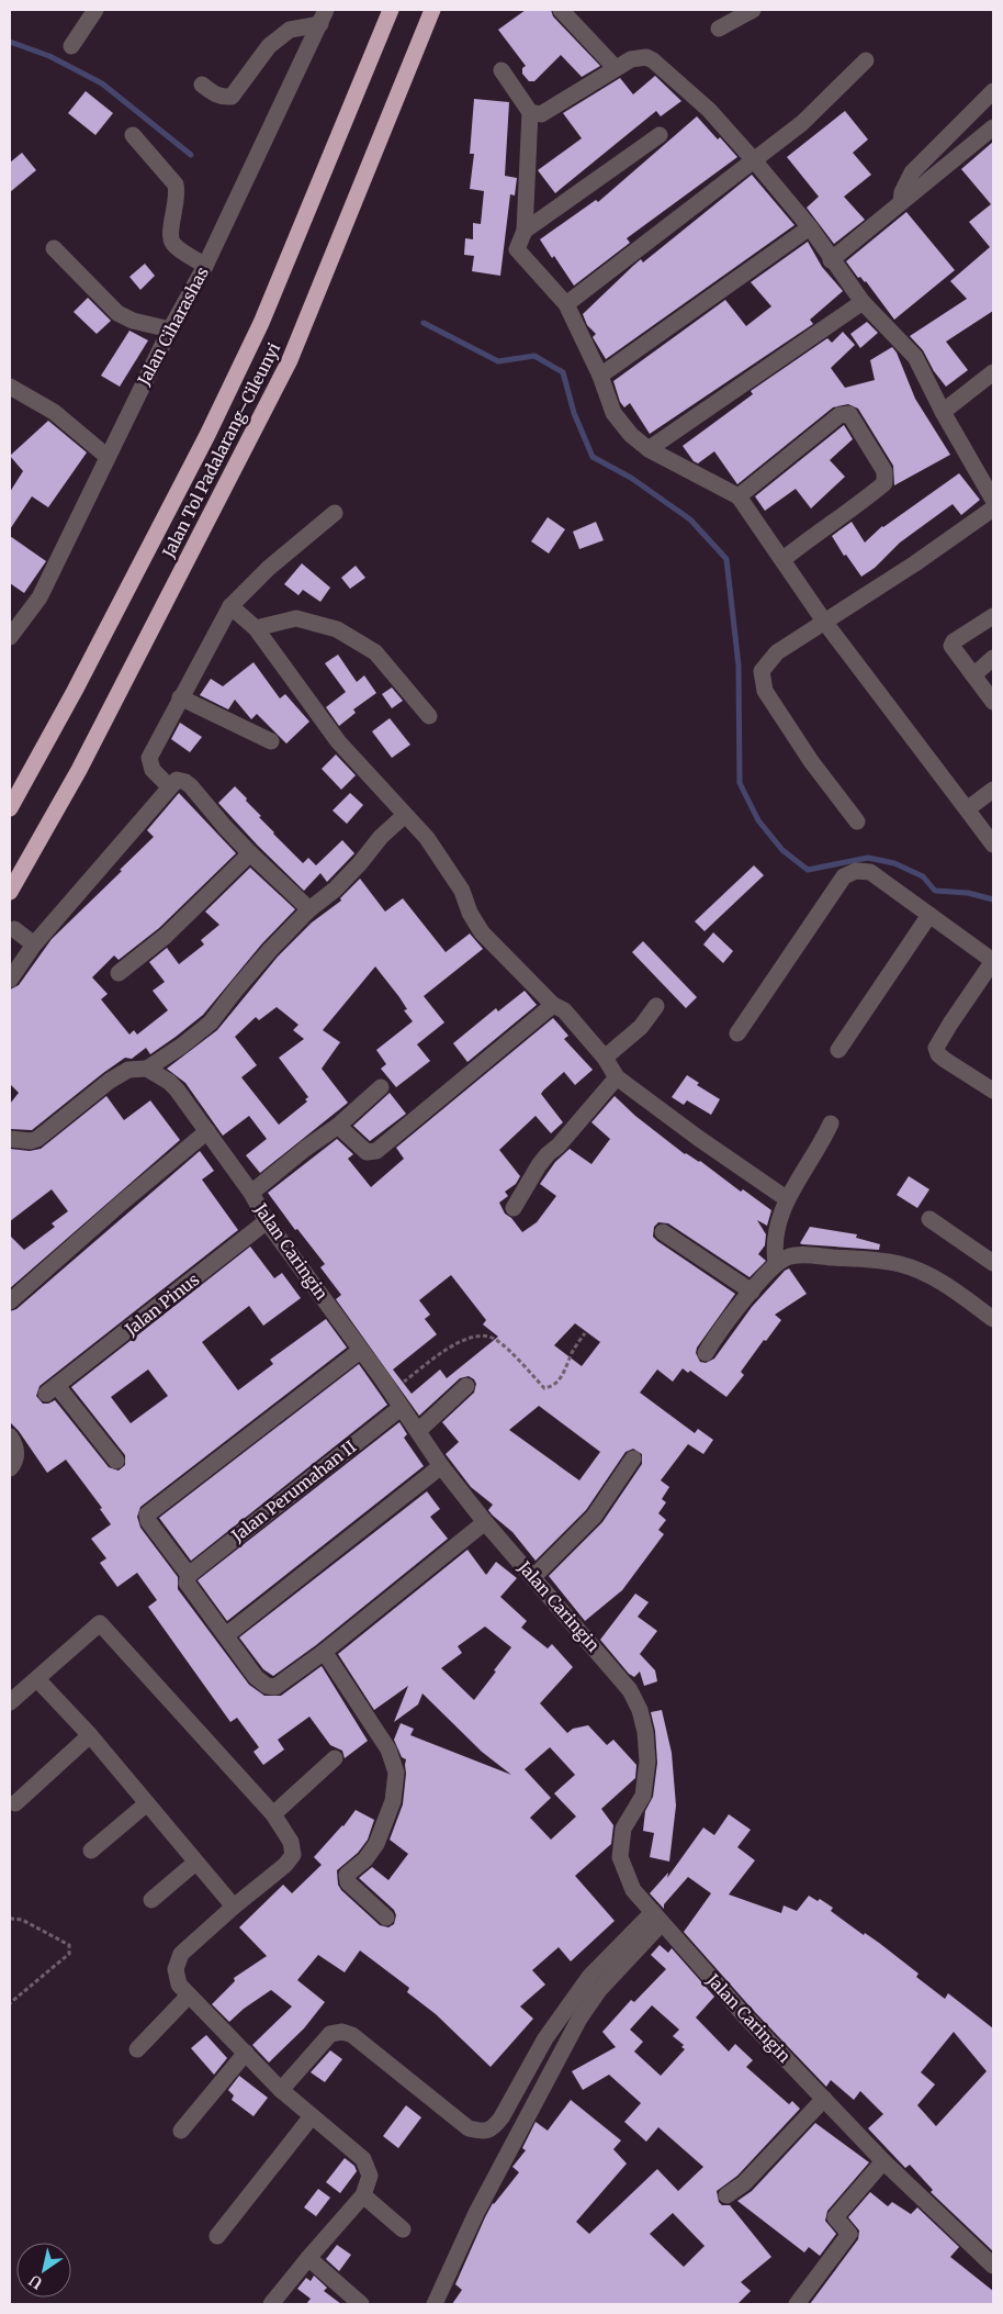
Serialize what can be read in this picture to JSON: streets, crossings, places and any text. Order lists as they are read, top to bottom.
{
  "streets": {
    "highway": ["Jalan Tol Padalarang–Cileunyi"],
    "street": [
      "Jalan Ciharashas",
      "Jalan Caringin",
      "Jalan Pinus",
      "Jalan Perumahan II"
    ]
  },
  "crossings": [
    ["Jalan Caringin", "Jalan Pinus"],
    ["Jalan Caringin", "Jalan Perumahan II"]
  ],
  "north": "bottom left"
}
